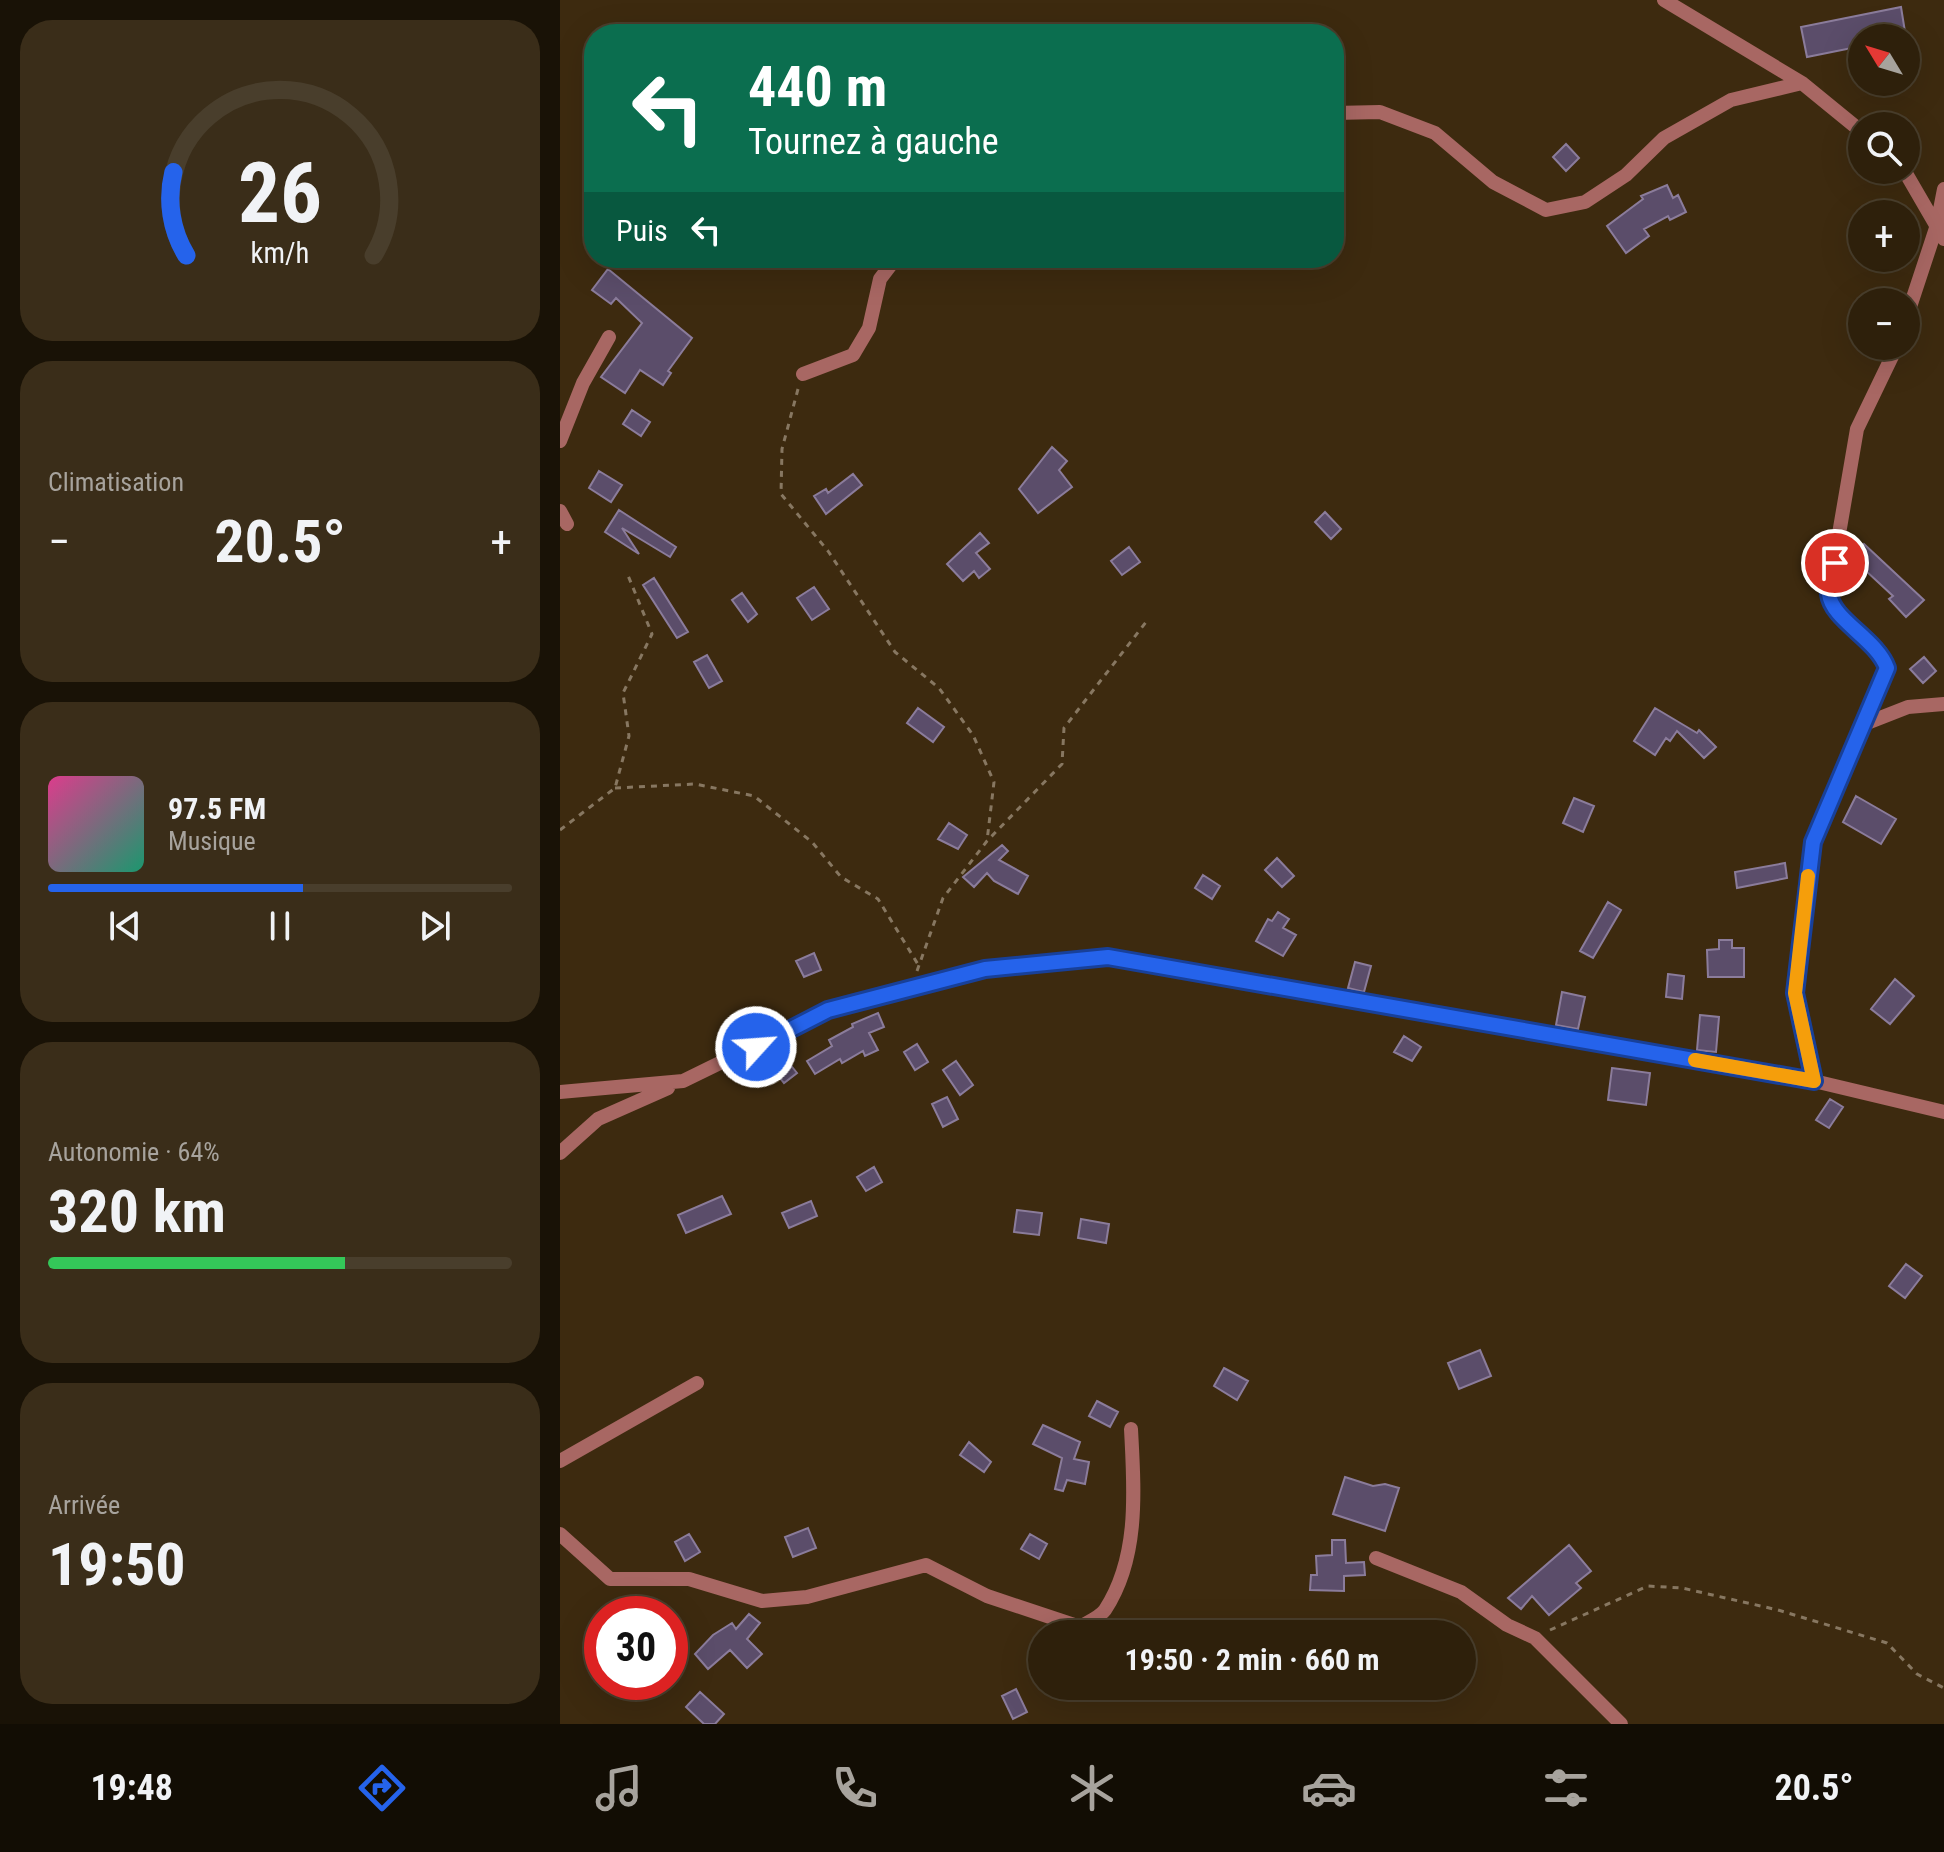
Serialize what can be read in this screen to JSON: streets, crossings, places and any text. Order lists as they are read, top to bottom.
{
  "north": "top left",
  "page": {
    "map_buttons": ["+", "−"],
    "turn": ["440 m", "Tournez à gauche"],
    "then": "Puis",
    "tile": [
      "Climatisation",
      ["Autonomie · 64%", "320 km"],
      ["Arrivée", "19:50"]
    ],
    "heat": ["−", "20.5°", "+"],
    "song": ["97.5 FM", "Musique"],
    "limit": "30",
    "trip": "19:50 · 2 min · 660 m",
    "tabs": ["19:48", "20.5°"],
    "gauge": ["26", "km/h"]
  }
}
